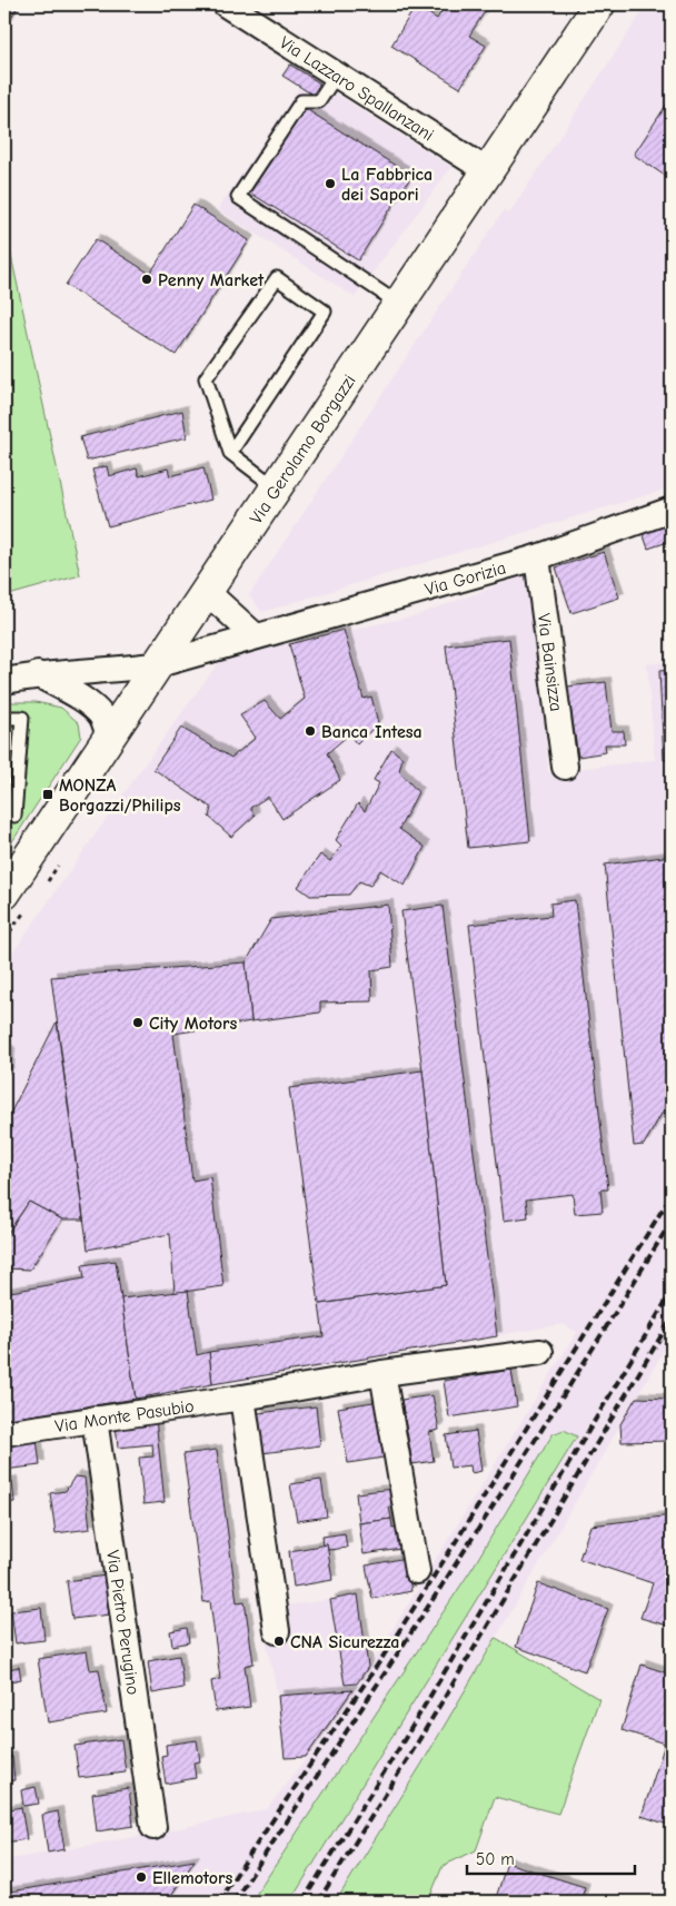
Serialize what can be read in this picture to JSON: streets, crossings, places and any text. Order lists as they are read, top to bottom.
{
  "streets": {
    "main road": ["Via Gerolamo Borgazzi"],
    "street": [
      "Via Lazzaro Spallanzani",
      "Via Gorizia",
      "Via Bainsizza",
      "Via Monte Pasubio",
      "Via Pietro Perugino"
    ]
  },
  "crossings": [
    ["Via Lazzaro Spallanzani", "Via Gerolamo Borgazzi"],
    ["Via Gerolamo Borgazzi", "Via Gorizia"],
    ["Via Gorizia", "Via Bainsizza"],
    ["Via Monte Pasubio", "Via Pietro Perugino"]
  ],
  "places": {
    "other": [
      "La Fabbrica dei Sapori",
      "Penny Market",
      "Banca Intesa",
      "City Motors",
      "CNA Sicurezza",
      "Ellemotors"
    ],
    "transit": ["MONZA Borgazzi/Philips"]
  },
  "scale_bar": "50 m"
}
